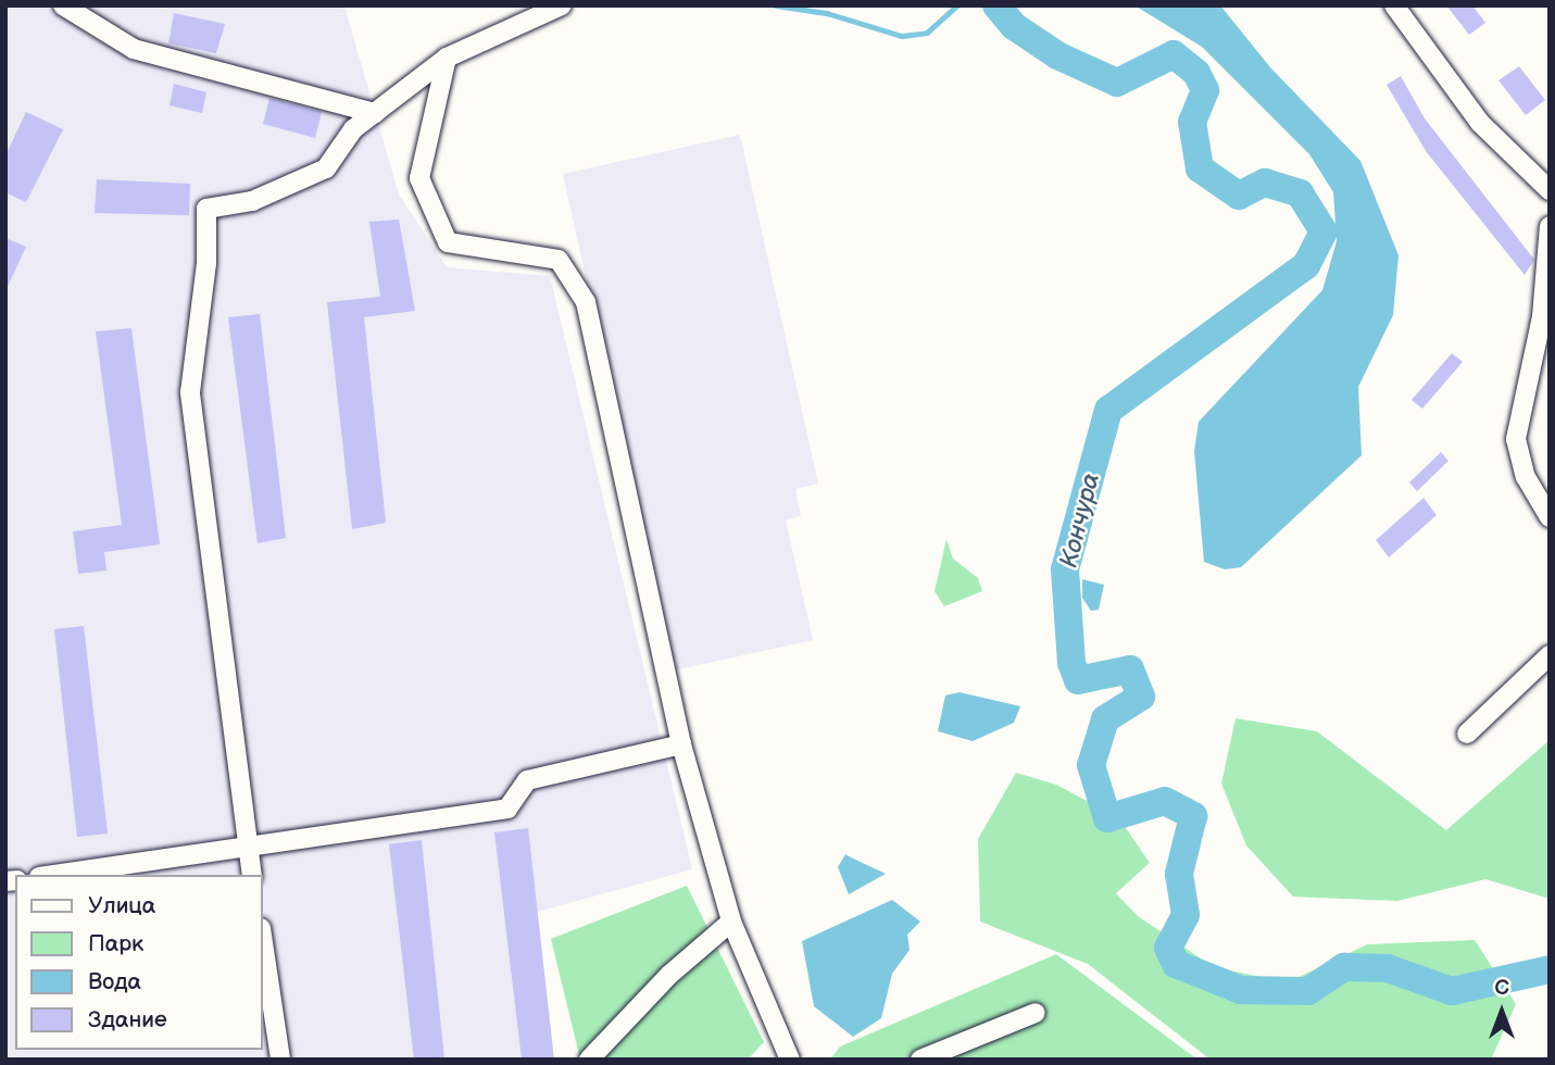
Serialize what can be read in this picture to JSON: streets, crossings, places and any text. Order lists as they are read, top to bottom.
{
  "water": ["Кончура"],
  "legend": [
    "Улица",
    "Парк",
    "Вода",
    "Здание"
  ],
  "north": "top"
}
